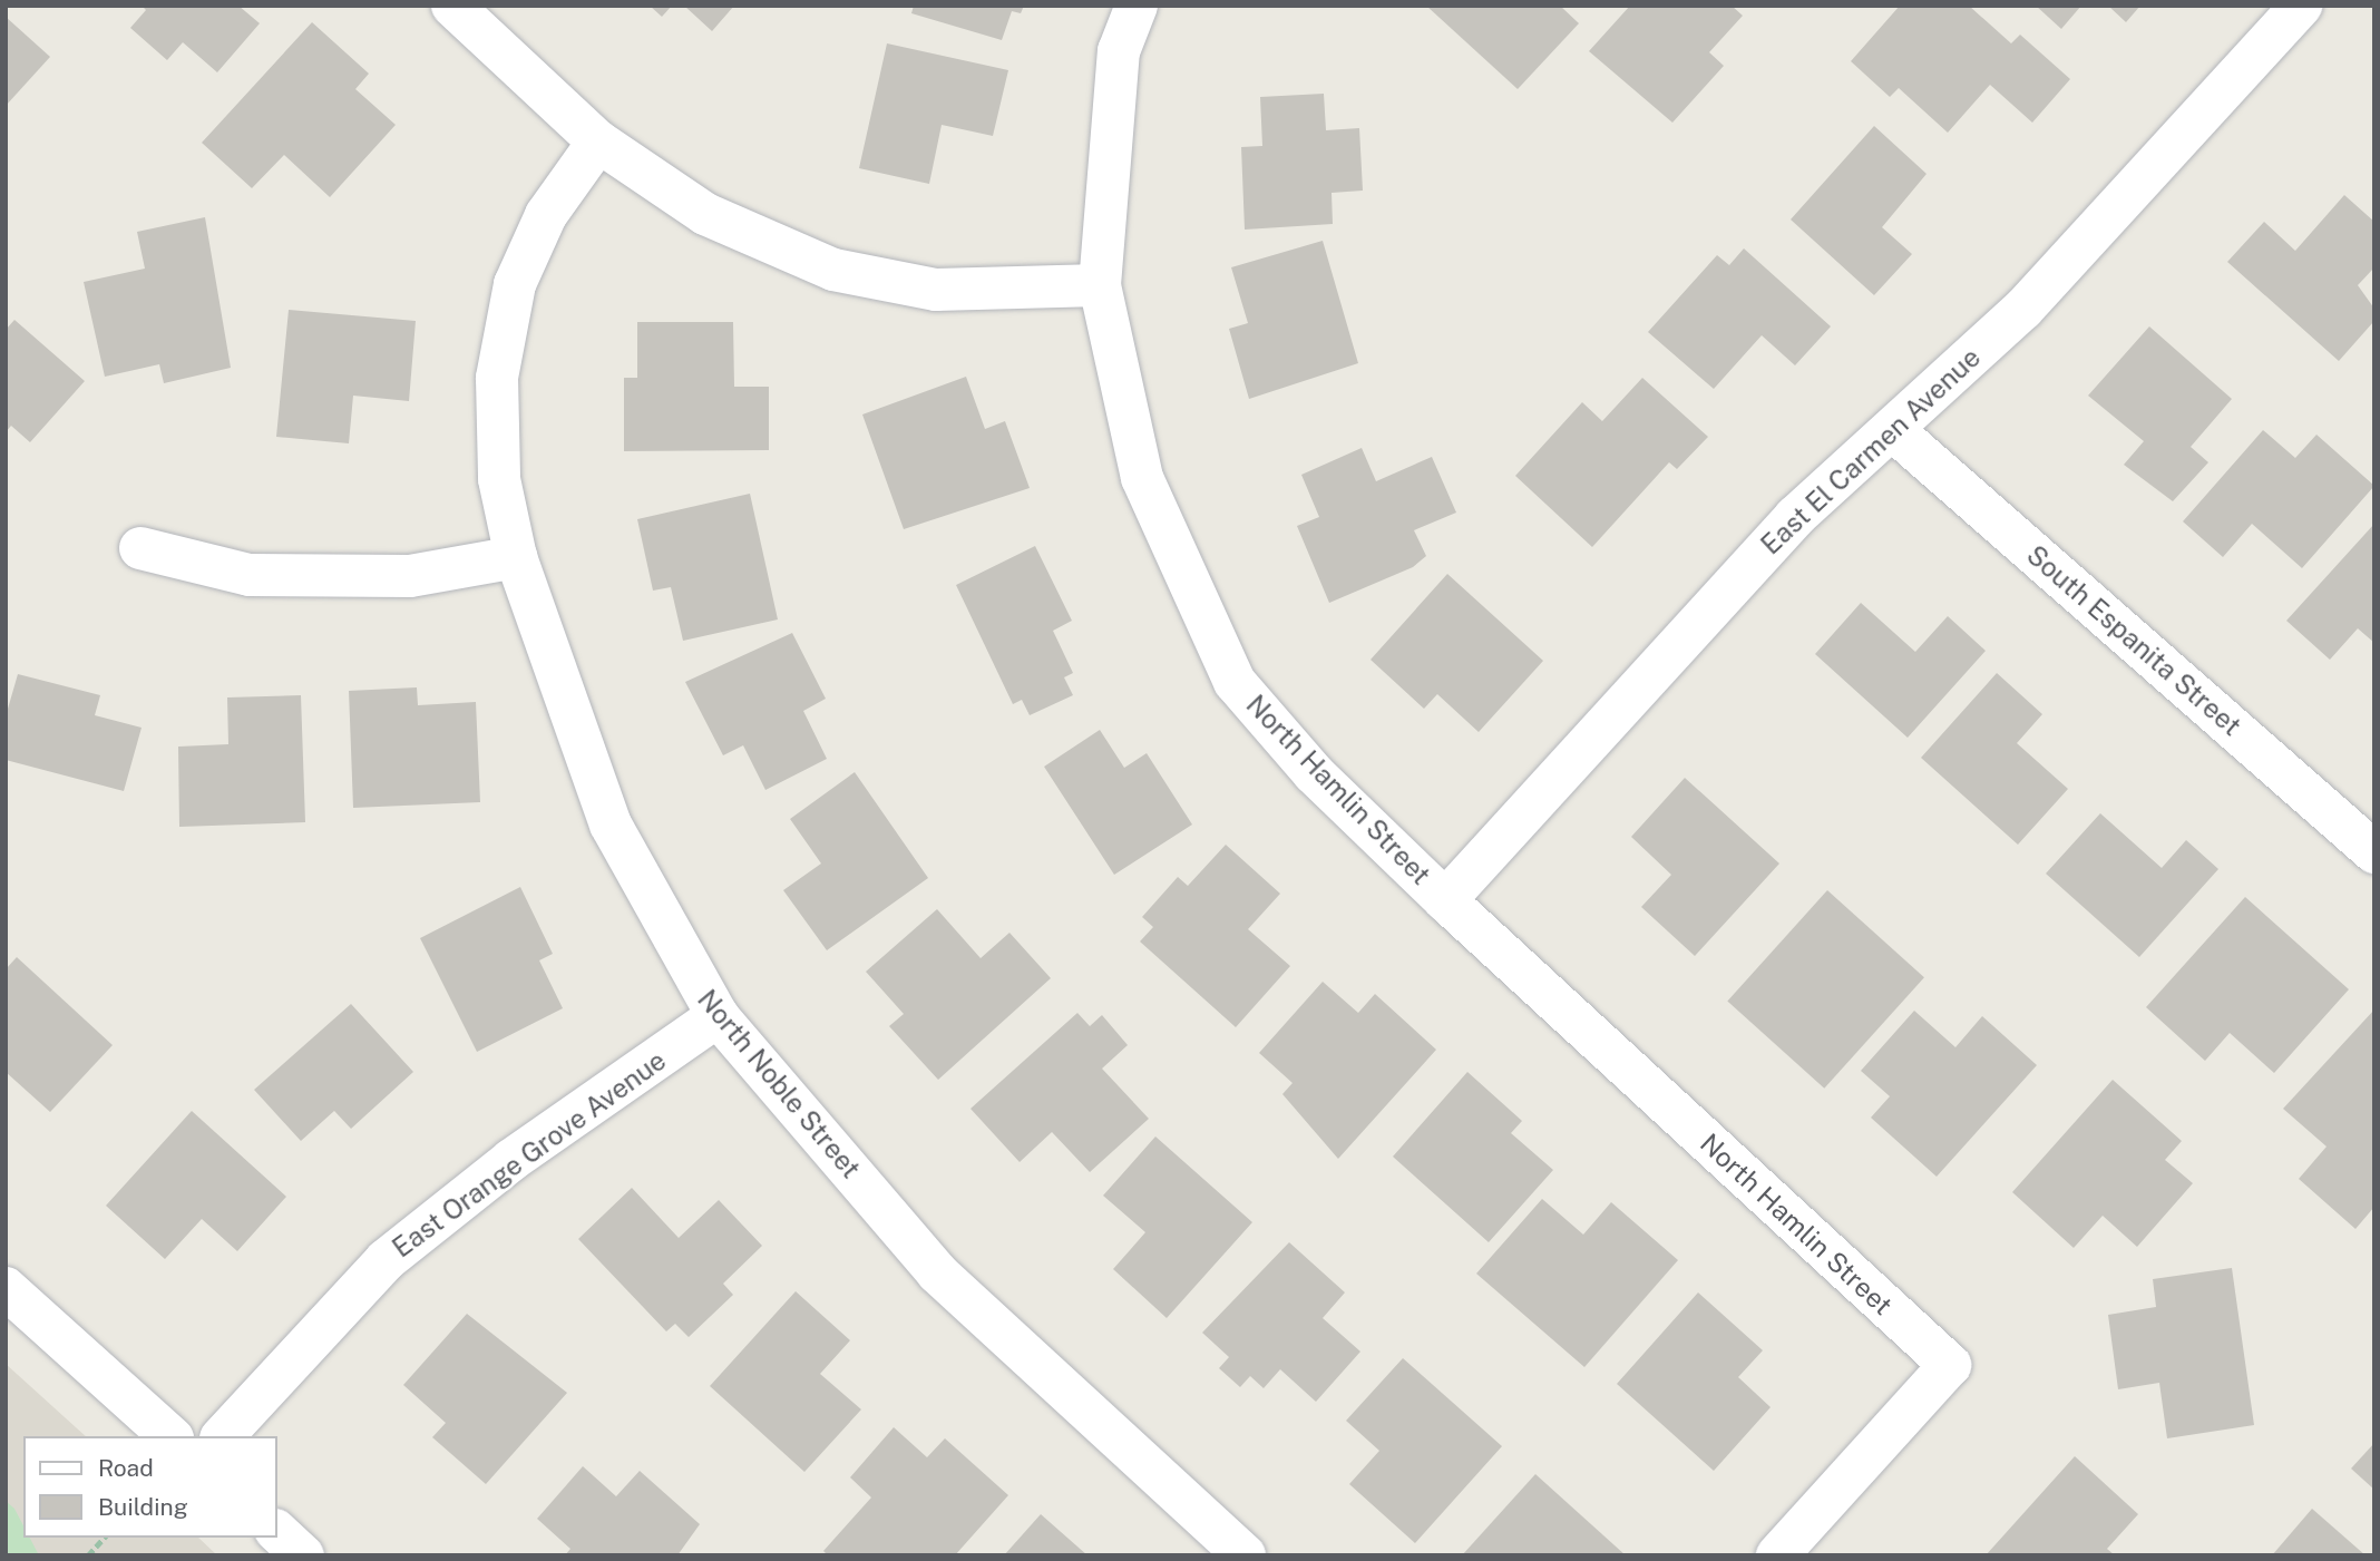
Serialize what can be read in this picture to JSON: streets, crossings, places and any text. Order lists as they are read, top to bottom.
{
  "streets": {
    "street": [
      "East El Carmen Avenue",
      "South Espanita Street",
      "North Hamlin Street",
      "North Noble Street",
      "East Orange Grove Avenue"
    ]
  },
  "crossings": [
    ["East El Carmen Avenue", "South Espanita Street"],
    ["East El Carmen Avenue", "North Hamlin Street"],
    ["North Noble Street", "East Orange Grove Avenue"]
  ],
  "legend": ["Road", "Building"]
}
